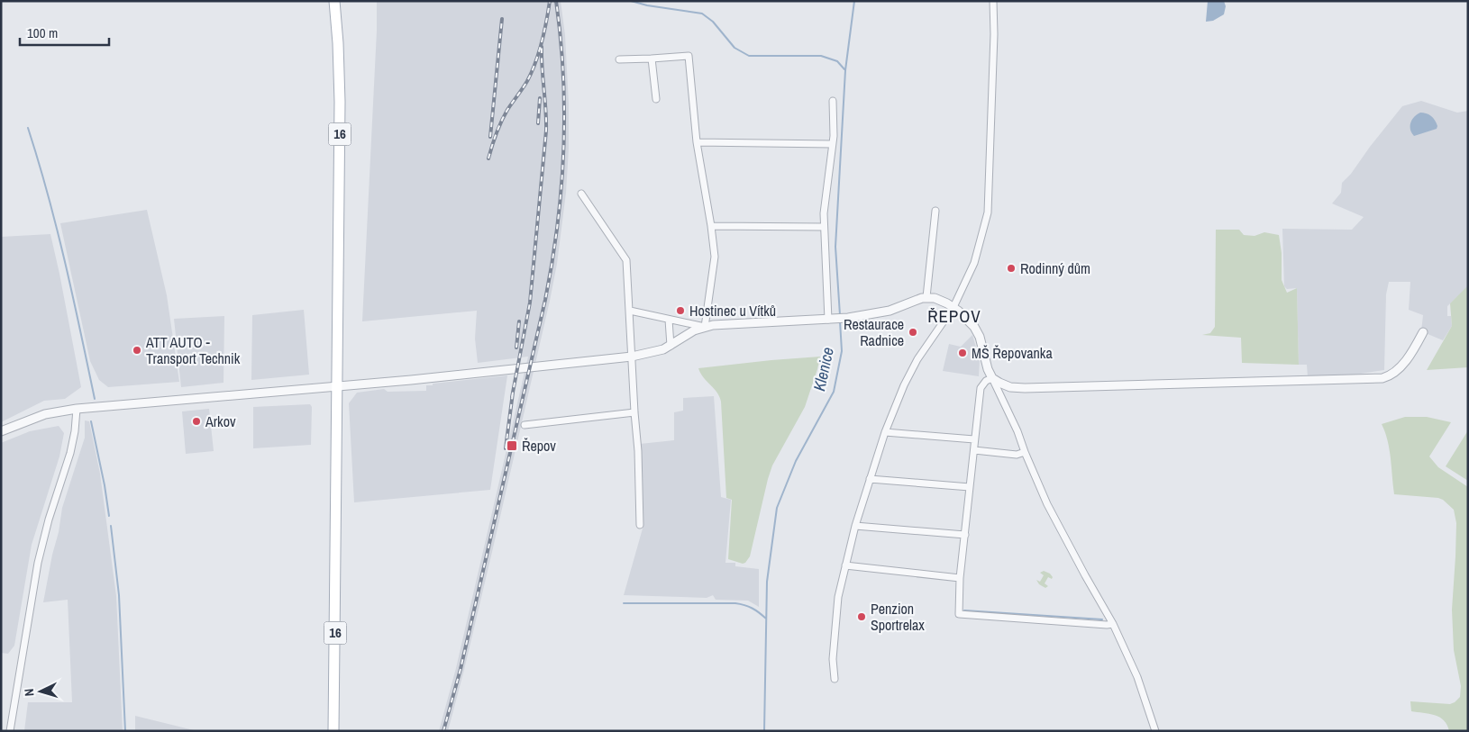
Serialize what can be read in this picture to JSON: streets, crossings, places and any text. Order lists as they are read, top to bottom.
{
  "streets": {
    "main road": ["16"]
  },
  "districts": ["ŘEPOV"],
  "water": ["Klenice"],
  "places": {
    "other": [
      "Rodinný dům",
      "Hostinec u Vítků",
      "Restaurace Radnice",
      "ATT AUTO - Transport Technik",
      "MŠ Řepovanka",
      "Arkov",
      "Penzion Sportrelax"
    ],
    "transit": ["Řepov"]
  },
  "scale_bar": "100 m",
  "north": "left"
}
